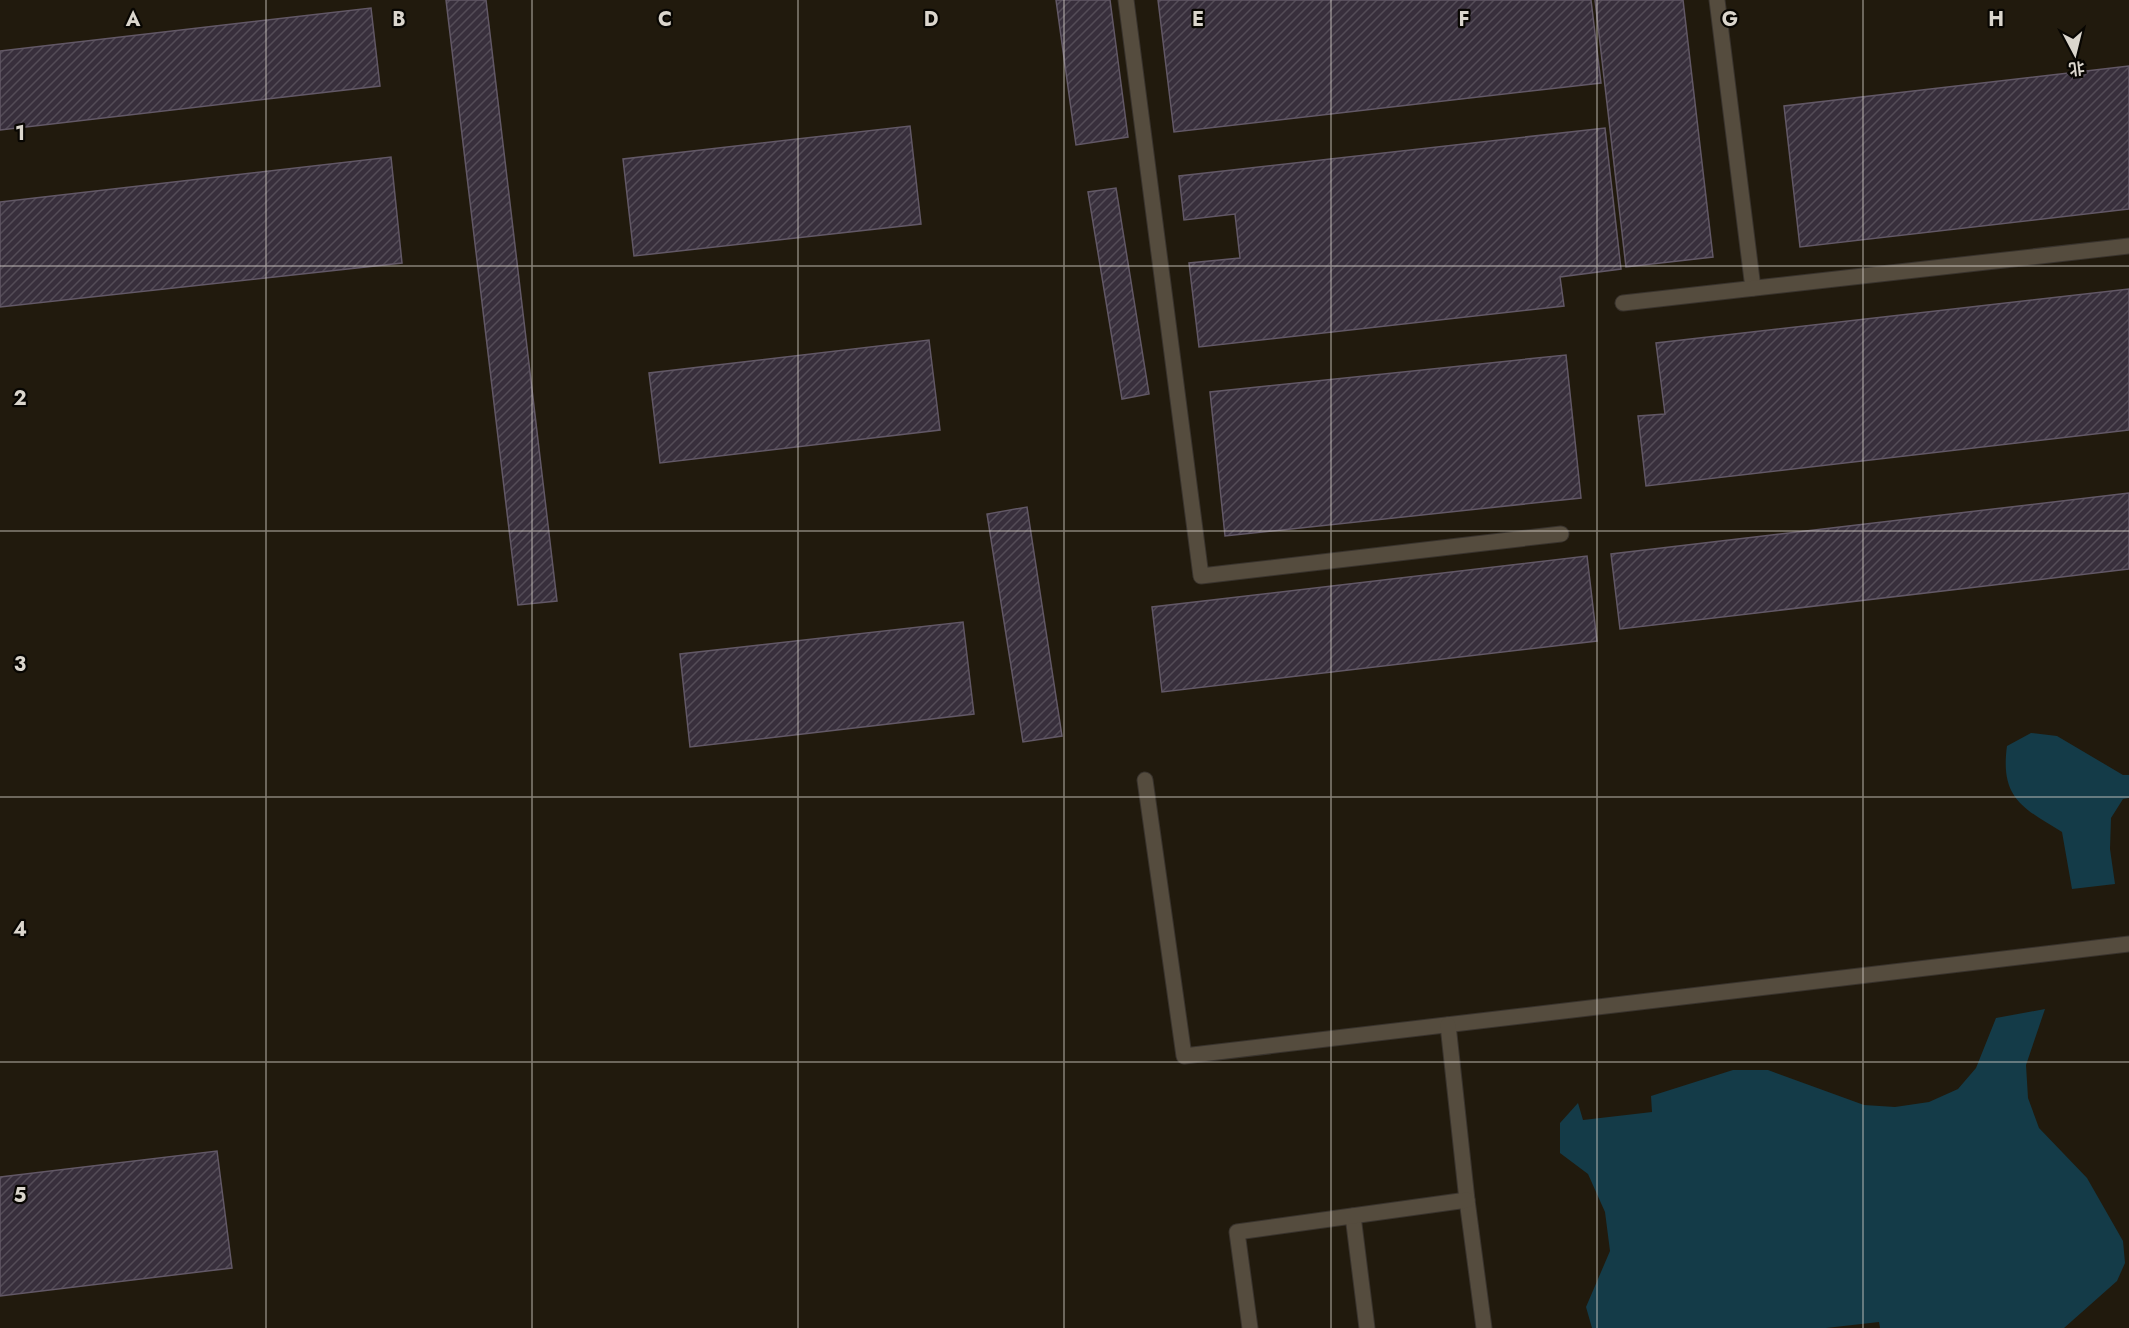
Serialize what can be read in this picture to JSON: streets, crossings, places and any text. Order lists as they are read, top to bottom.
{
  "north": "bottom",
  "grid": {
    "columns": [
      "A",
      "B",
      "C",
      "D",
      "E",
      "F",
      "G",
      "H"
    ],
    "rows": [
      "1",
      "2",
      "3",
      "4",
      "5"
    ]
  }
}
